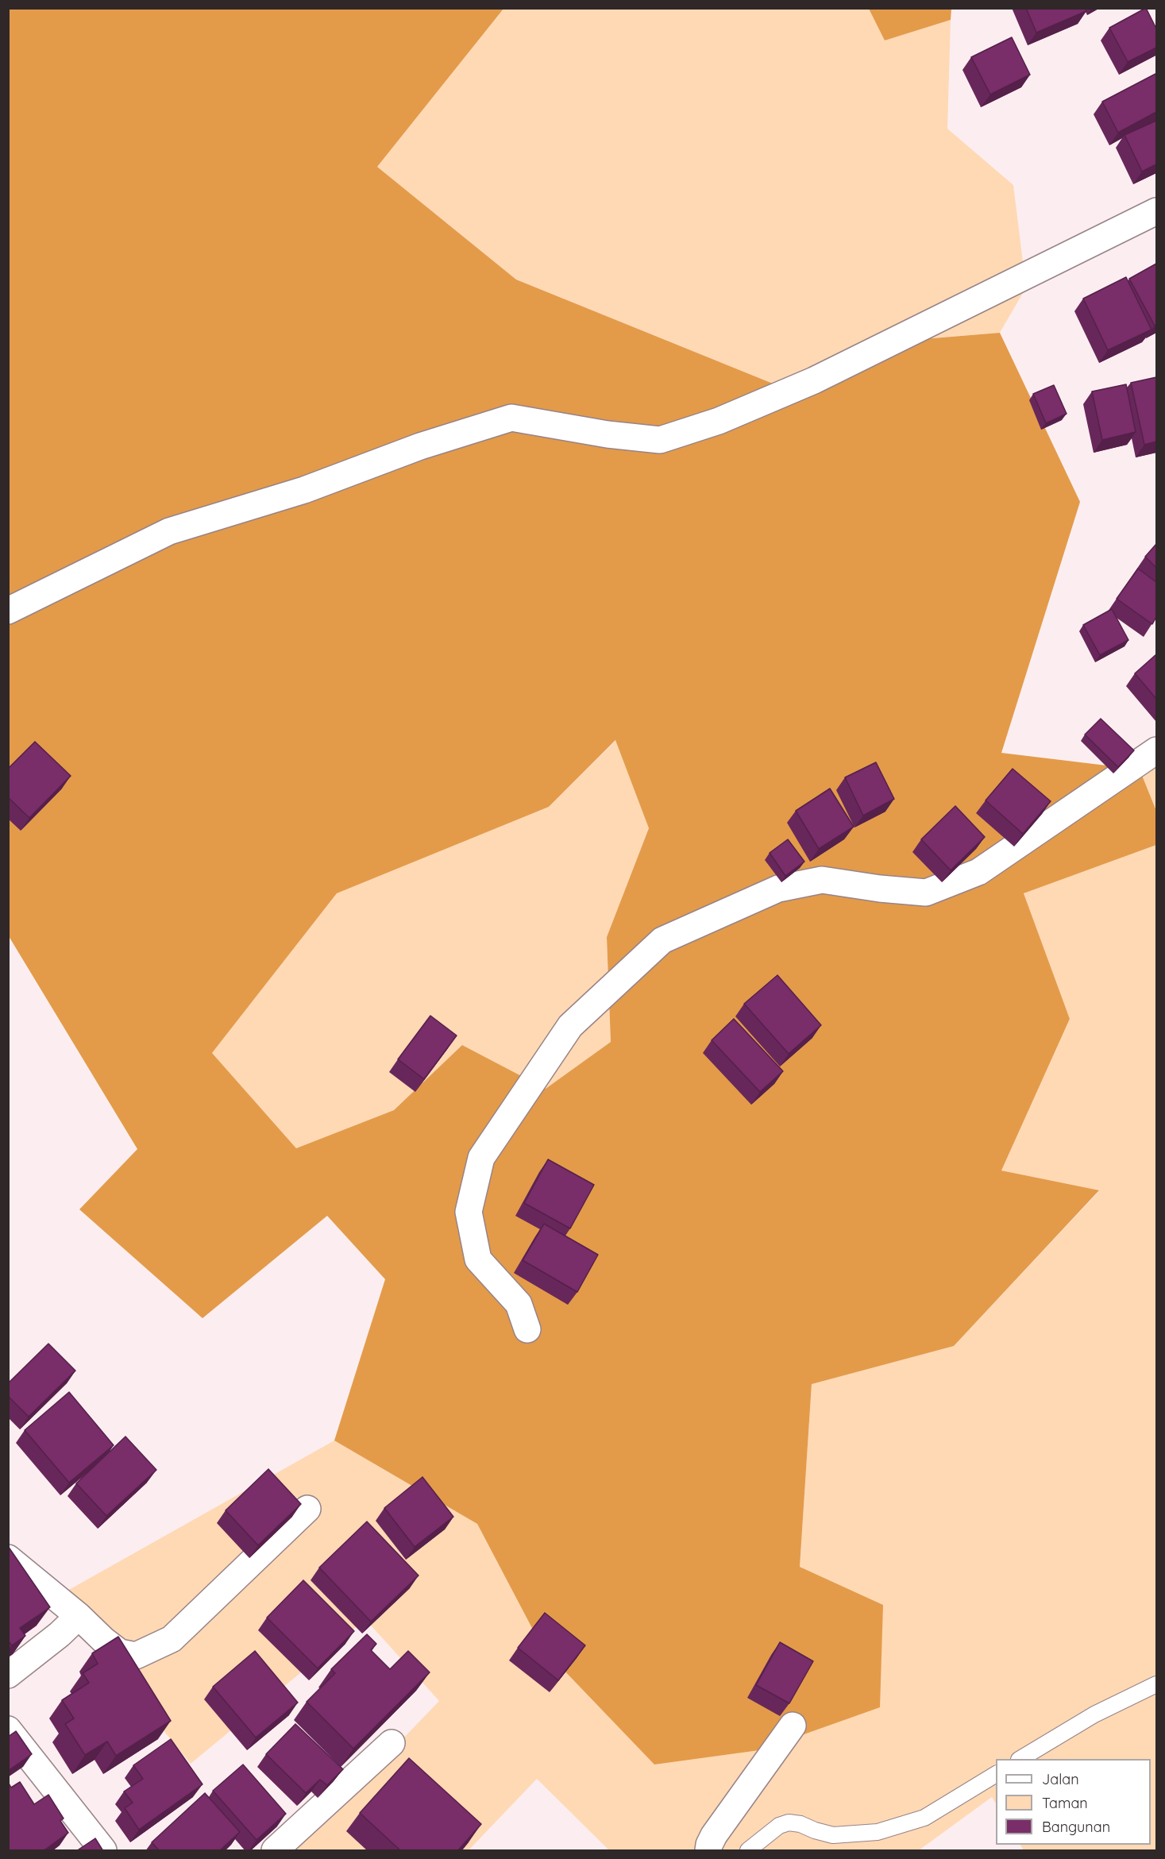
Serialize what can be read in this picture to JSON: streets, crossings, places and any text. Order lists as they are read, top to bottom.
{
  "legend": ["Jalan", "Taman", "Bangunan"]
}
